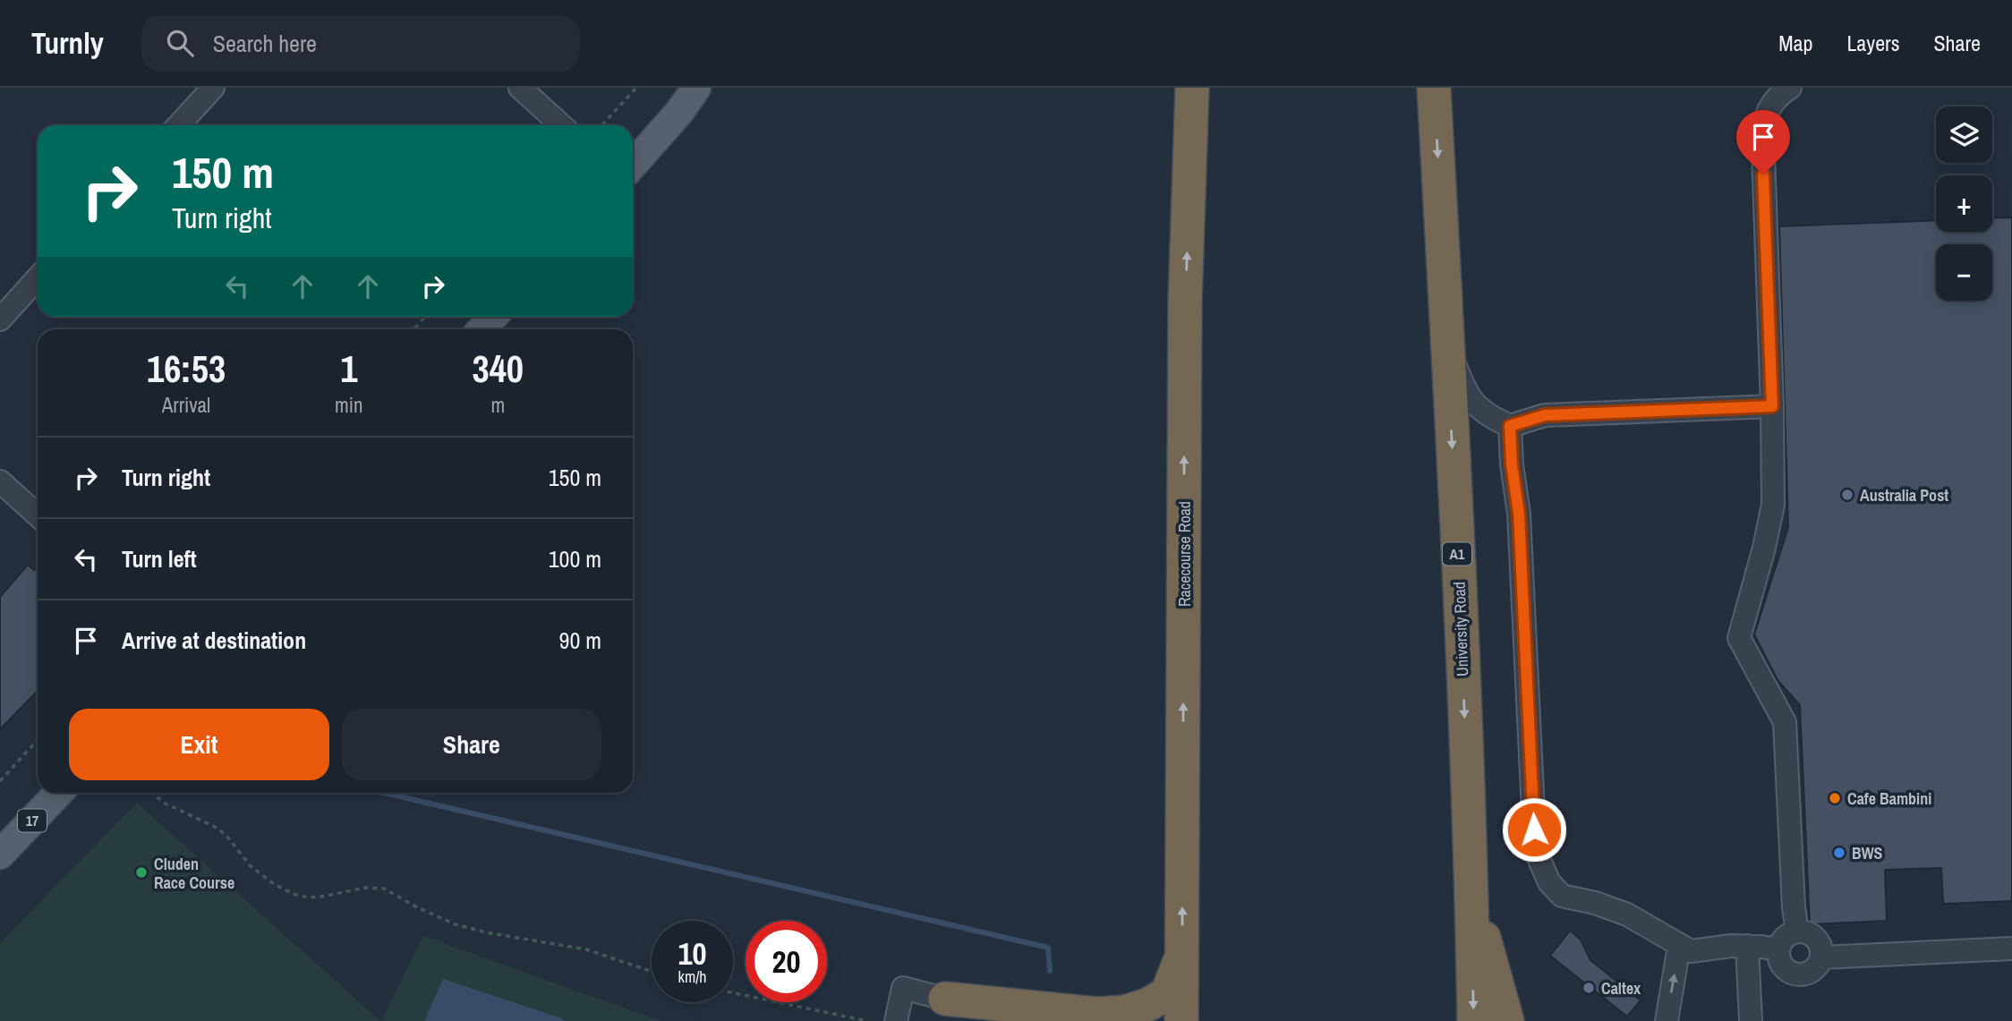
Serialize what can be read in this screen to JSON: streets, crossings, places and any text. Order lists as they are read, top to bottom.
{
  "streets": {
    "highway": ["Racecourse Road", "A1", "University Road"],
    "main road": ["17"]
  },
  "one_way": ["Racecourse Road", "University Road"],
  "places": [
    "Australia Post",
    "Cafe Bambini",
    "BWS",
    "Cluden Race Course",
    "Caltex"
  ],
  "page": {
    "header": "Turnly",
    "search": "Search here",
    "nav": ["Map", "Layers", "Share"],
    "map_buttons": ["+", "−"],
    "turn": ["150 m", "Turn right"],
    "eta": [
      "16:53",
      "Arrival",
      "1",
      "min",
      "340",
      "m"
    ],
    "list": [
      {
        "name": "Turn right",
        "value": "150 m"
      },
      {
        "name": "Turn left",
        "value": "100 m"
      },
      {
        "name": "Arrive at destination",
        "value": "90 m"
      }
    ],
    "buttons": ["Exit", "Share"],
    "speed": "10 km/h",
    "limit": "20"
  }
}
